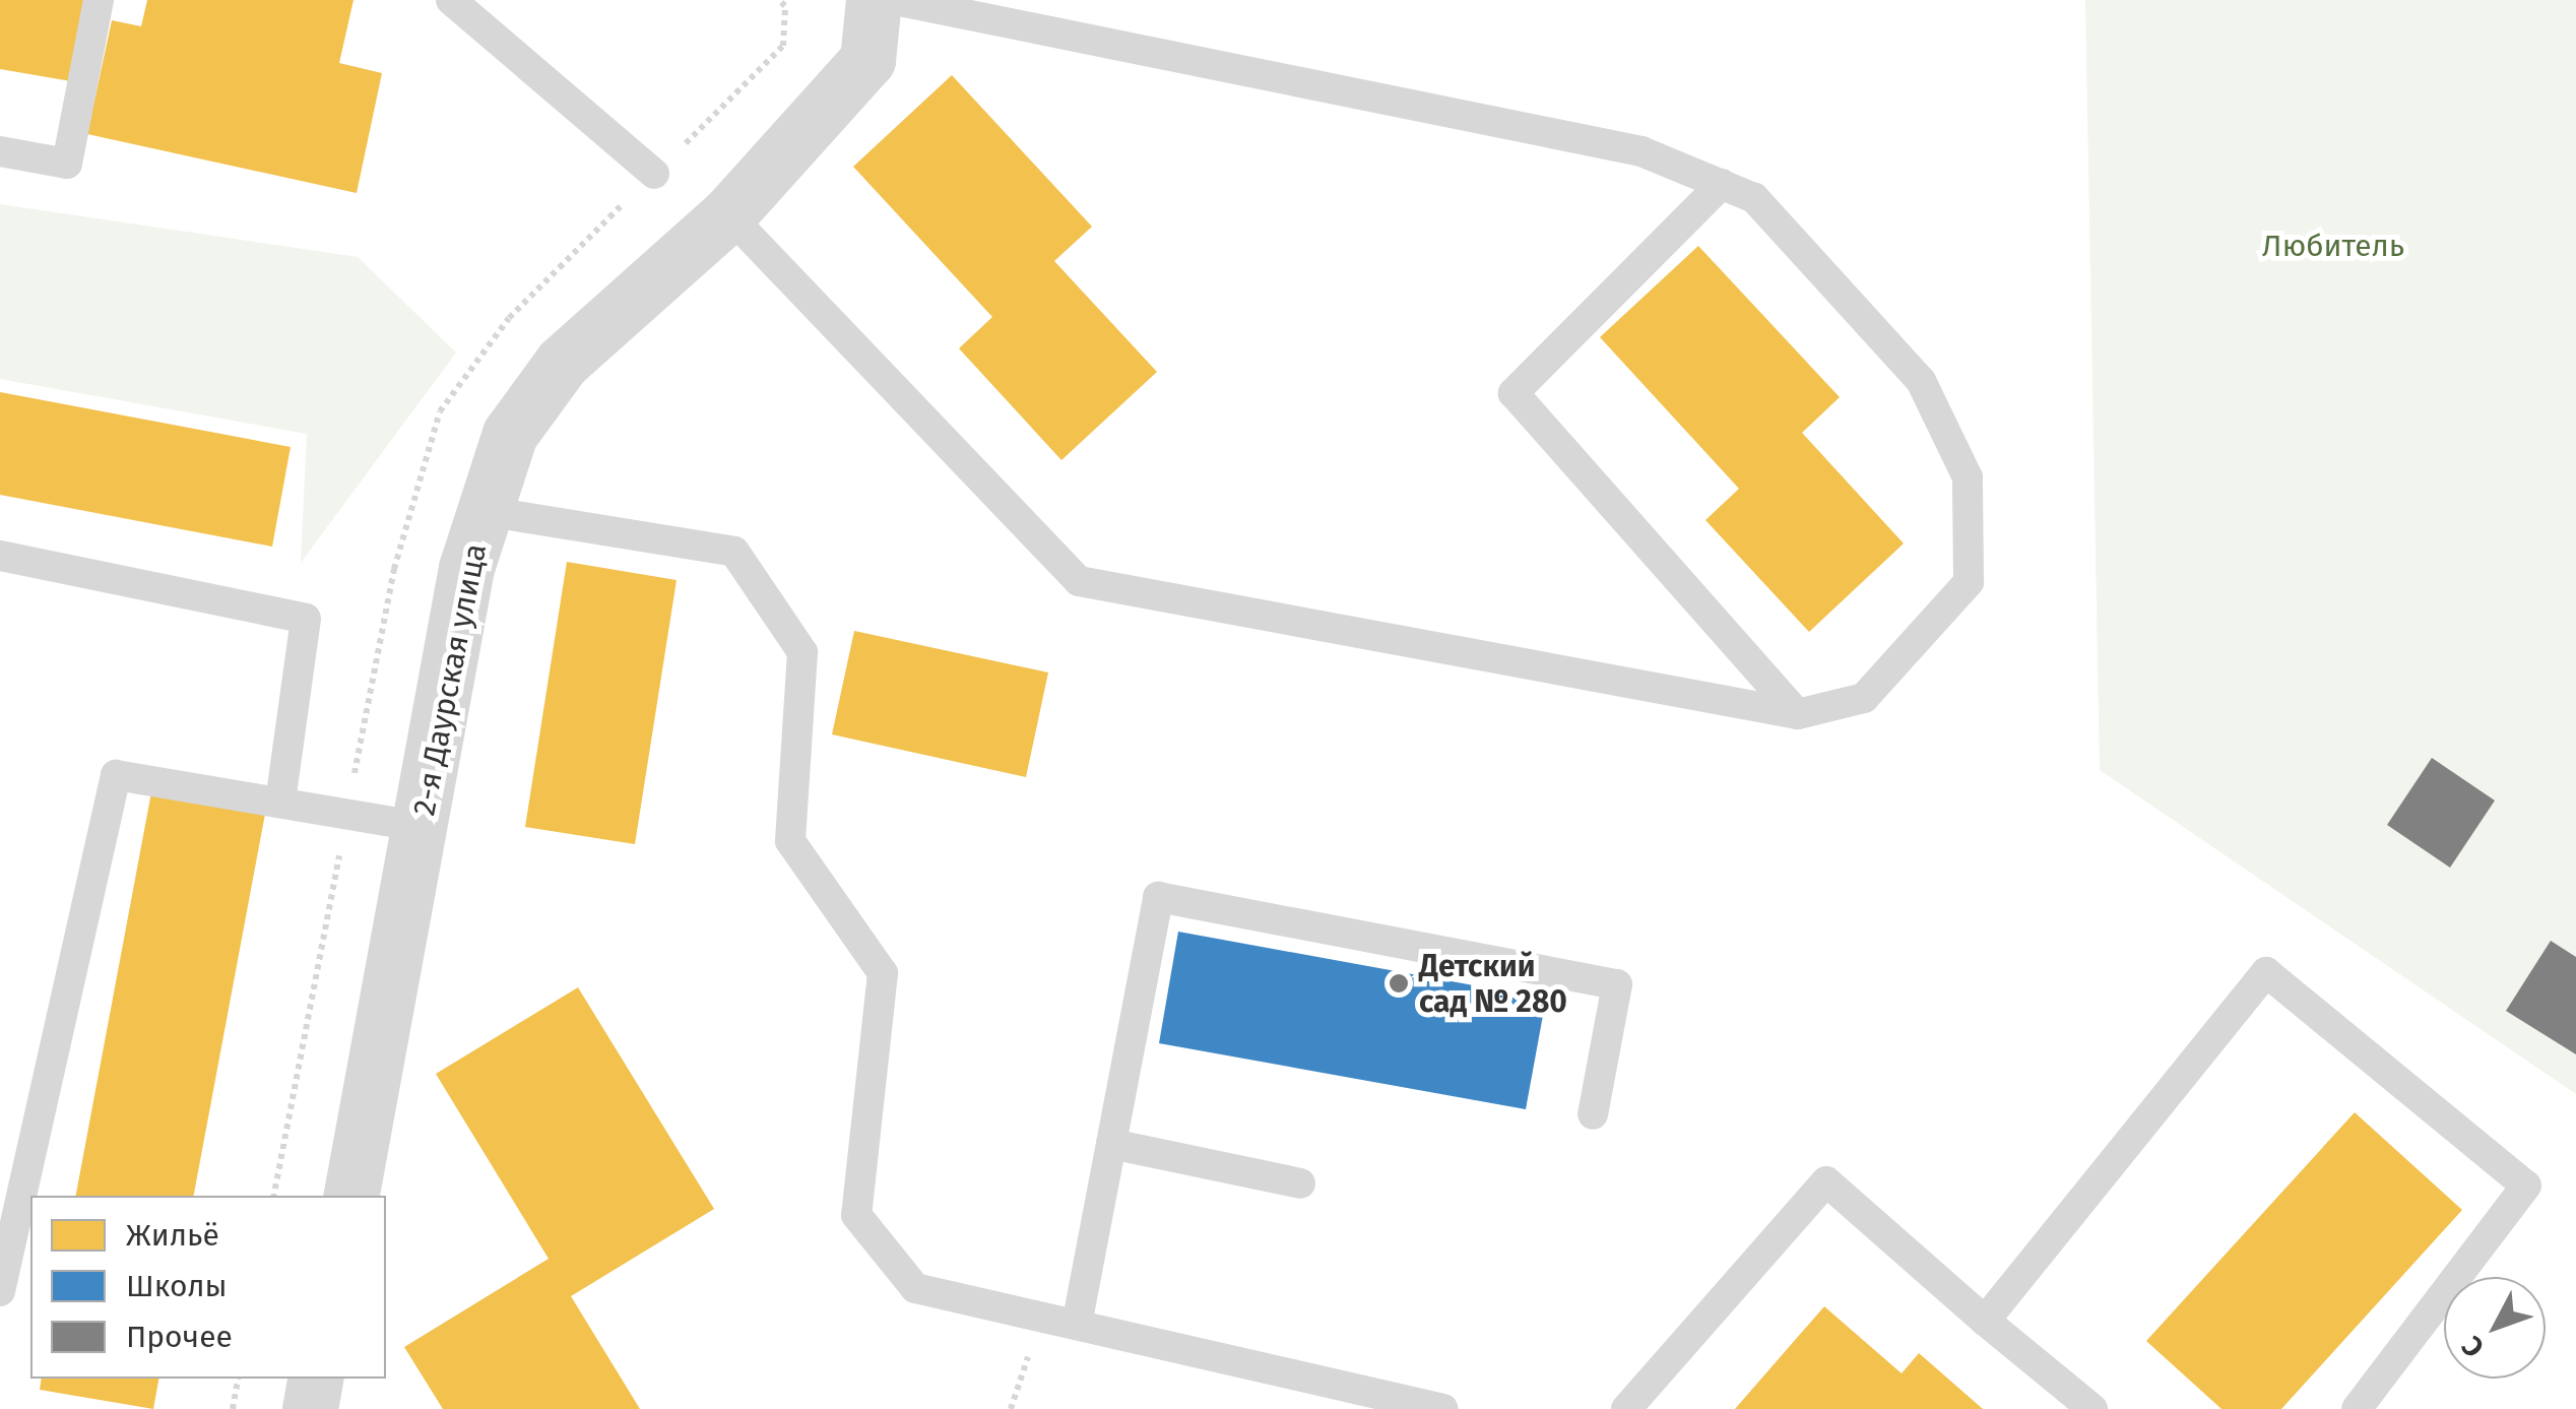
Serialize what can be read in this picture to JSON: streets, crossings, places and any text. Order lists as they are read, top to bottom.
{
  "streets": {
    "street": ["2-я Даурская улица"]
  },
  "parks": ["Любитель"],
  "places": ["Детский сад № 280"],
  "legend": ["Жильё", "Школы", "Прочее"],
  "north": "bottom left"
}
